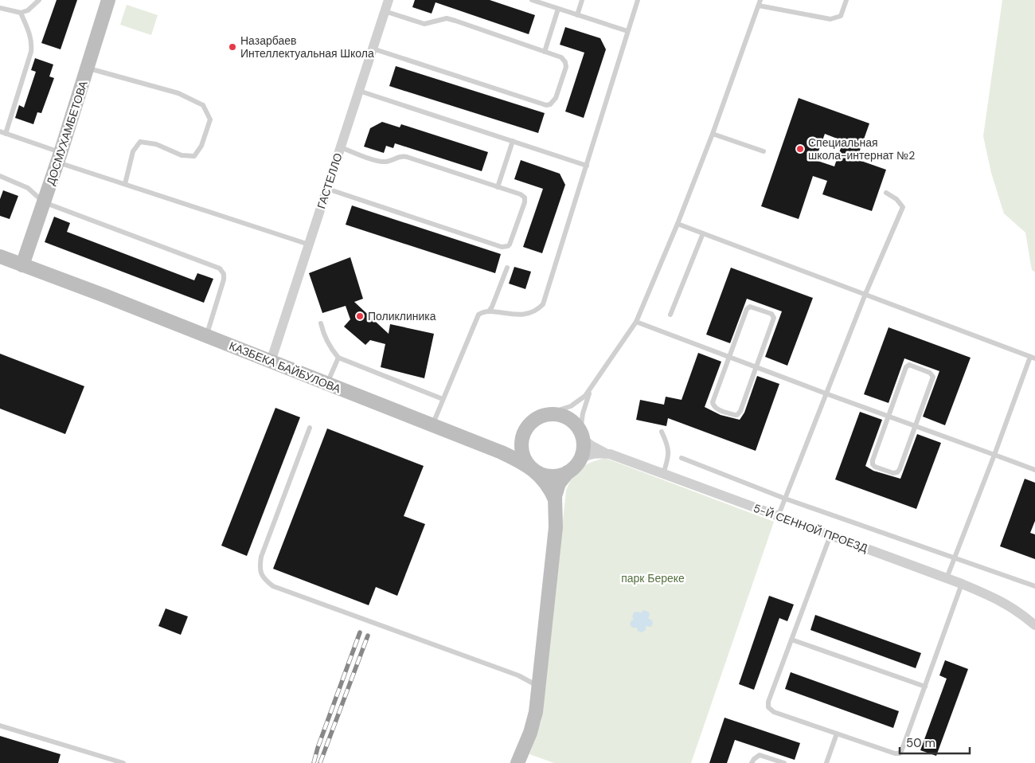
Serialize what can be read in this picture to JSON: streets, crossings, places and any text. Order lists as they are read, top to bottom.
{
  "streets": {
    "street": [
      "ДОСМУХАМБЕТОВА",
      "ГАСТЕЛЛО",
      "КАЗБЕКА БАЙБУЛОВА",
      "5-Й СЕННОЙ ПРОЕЗД"
    ]
  },
  "crossings": [
    ["ДОСМУХАМБЕТОВА", "КАЗБЕКА БАЙБУЛОВА"],
    ["ГАСТЕЛЛО", "КАЗБЕКА БАЙБУЛОВА"],
    ["КАЗБЕКА БАЙБУЛОВА", "5-Й СЕННОЙ ПРОЕЗД"]
  ],
  "parks": ["парк Береке"],
  "places": ["Назарбаев Интеллектуальная Школа", "Специальная школа-интернат №2", "Поликлиника"],
  "scale_bar": "50 m"
}
